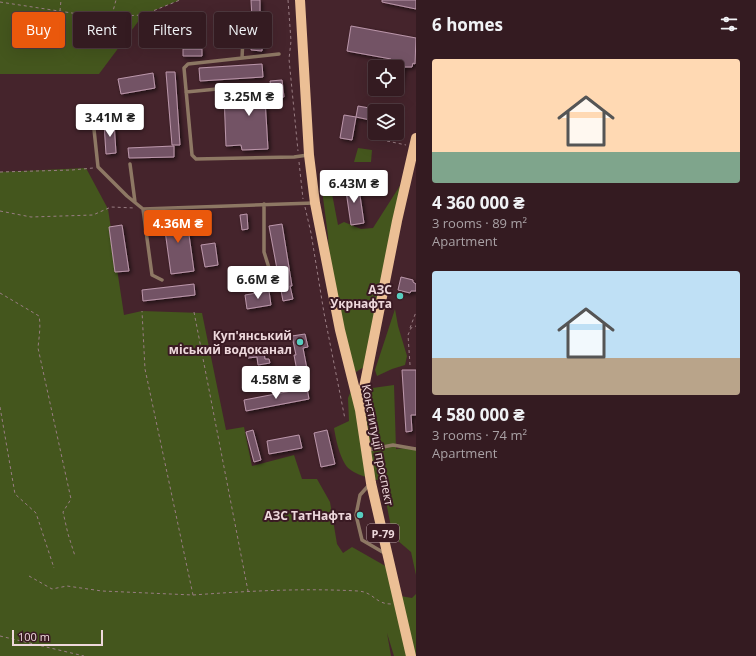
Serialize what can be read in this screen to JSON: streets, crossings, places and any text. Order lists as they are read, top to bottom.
{
  "streets": {
    "main road": ["Конституції проспект", "Р-79"]
  },
  "crossings": [
    ["Конституції проспект", "Р-79"]
  ],
  "places": ["АЗС Укрнафта", "Куп'янський міський водоканал", "АЗС ТатНафта"],
  "scale_bar": "100 m",
  "page": {
    "heading": "6 homes",
    "chip": [
      "Buy",
      "Rent",
      "Filters",
      "New"
    ],
    "list": [
      {
        "name": "4 360 000 ₴",
        "note": "3 rooms · 89 m² · Apartment"
      },
      {
        "name": "4 580 000 ₴",
        "note": "3 rooms · 74 m² · Apartment"
      }
    ],
    "price": [
      "3.25M ₴",
      "3.41M ₴",
      "6.43M ₴",
      "4.36M ₴",
      "6.6M ₴",
      "4.58M ₴"
    ],
    "scale": "100 m"
  }
}
